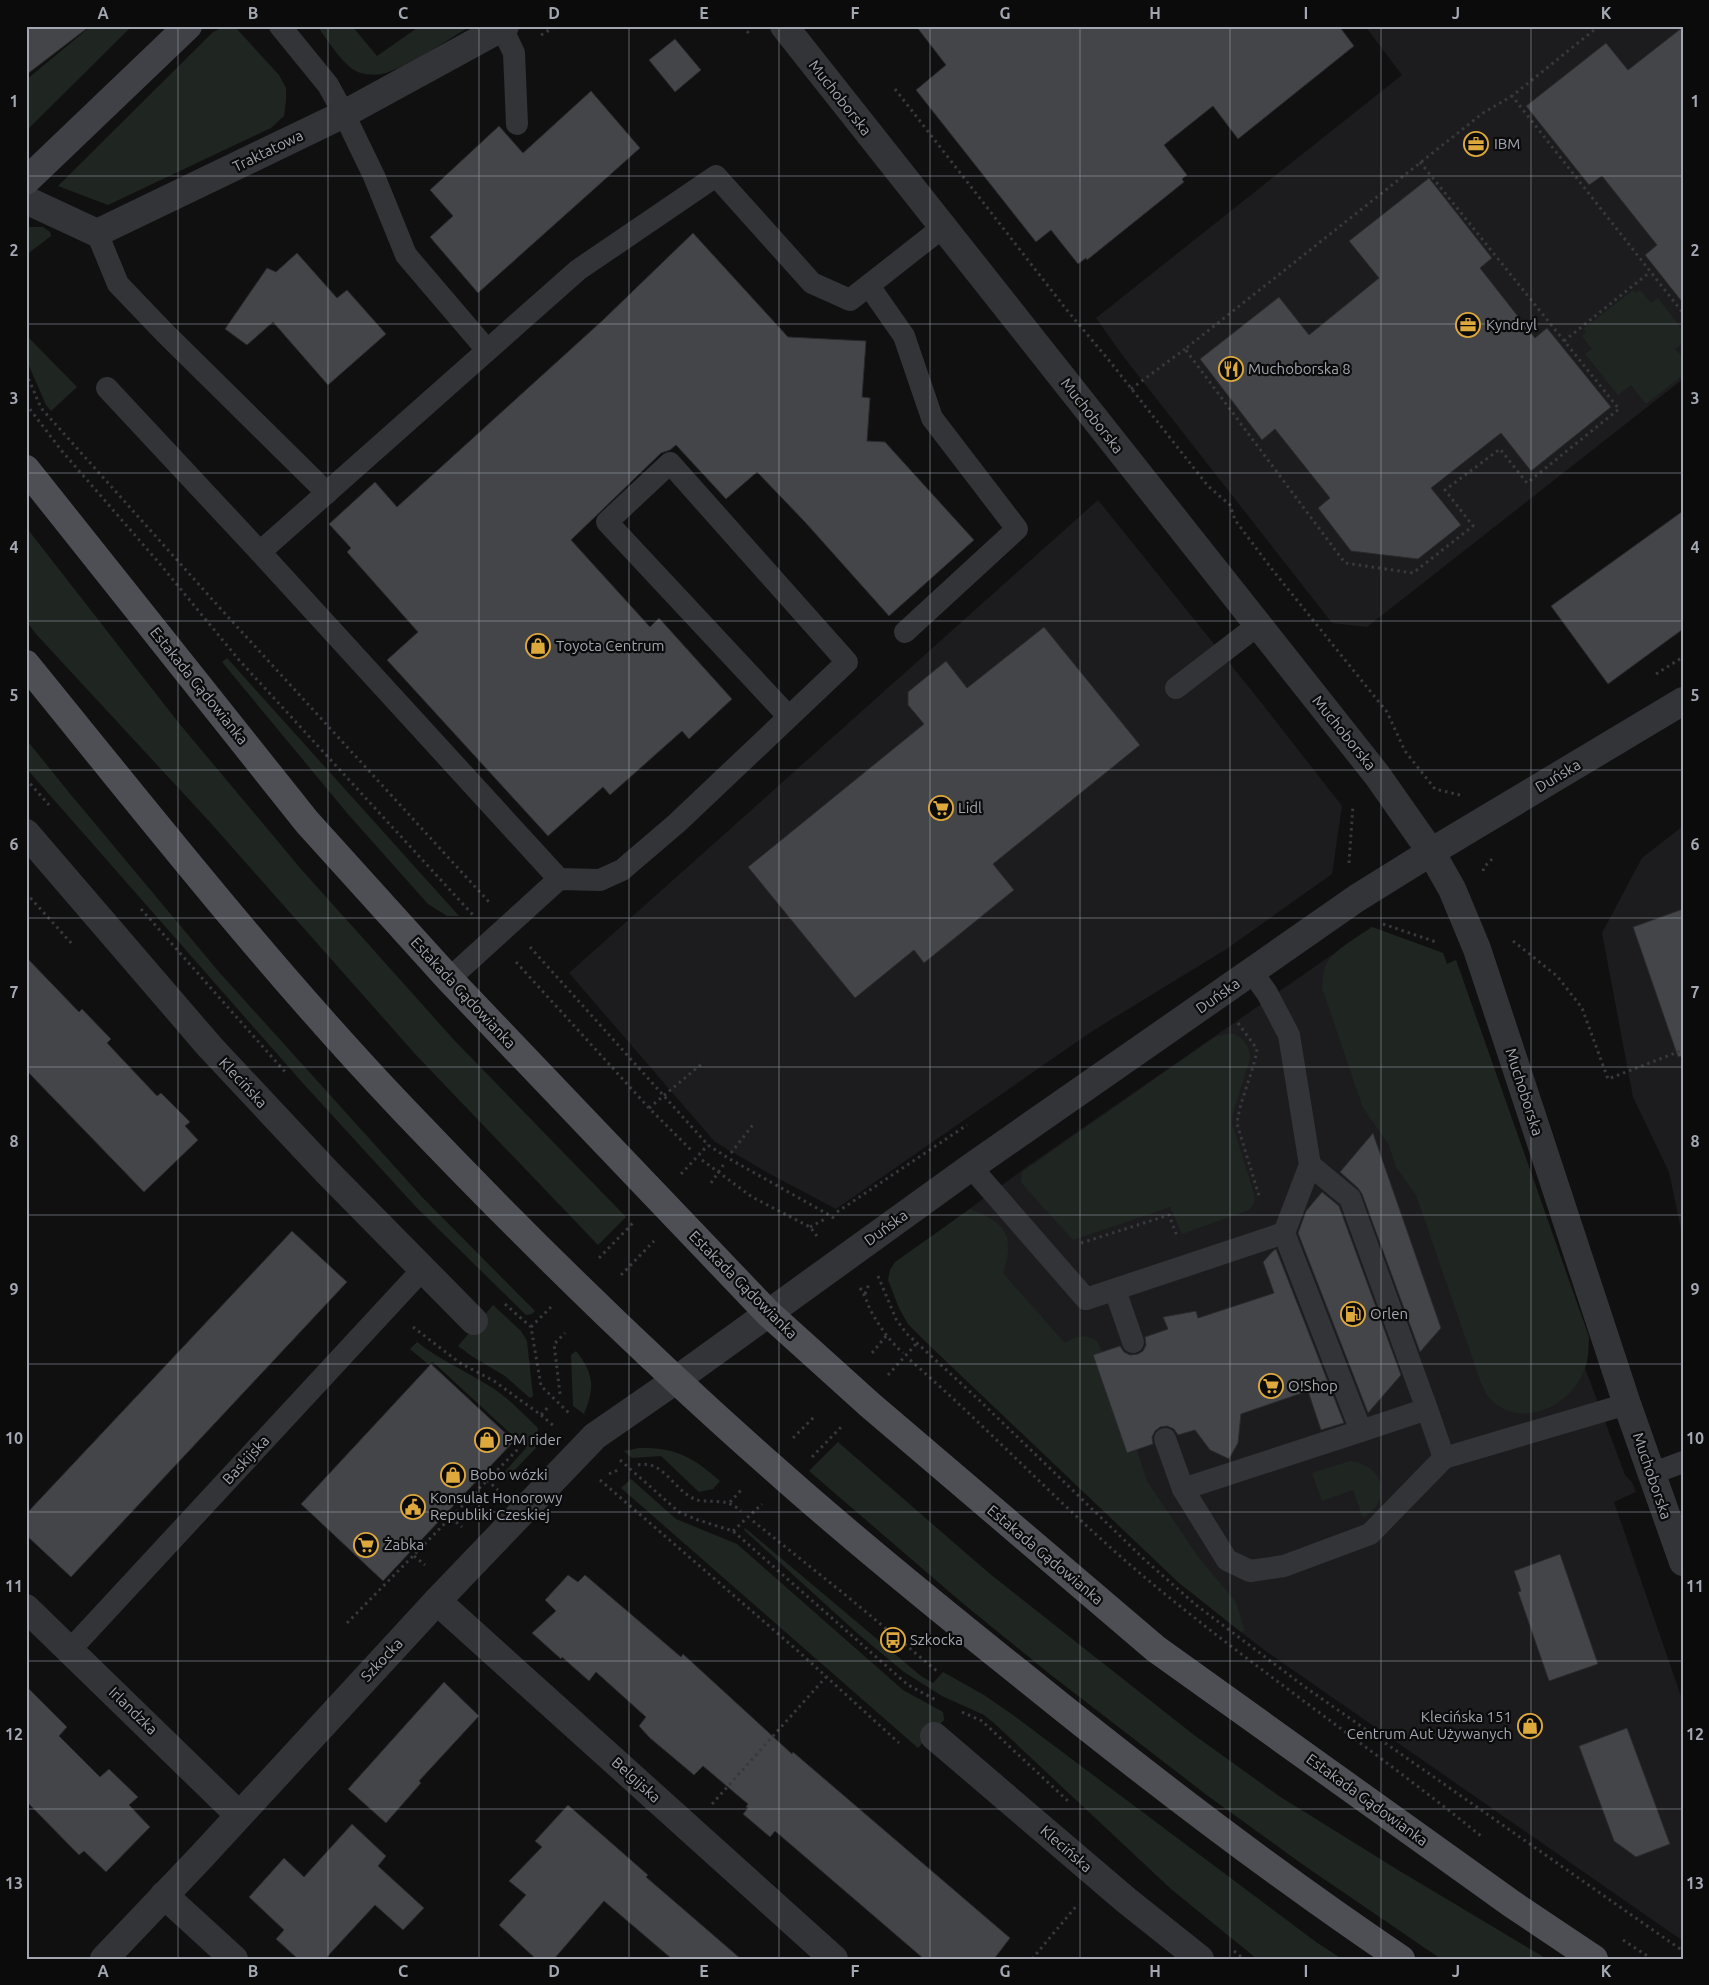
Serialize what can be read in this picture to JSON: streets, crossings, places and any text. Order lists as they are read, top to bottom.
{
  "streets": {
    "main road": ["Estakada Gądowianka"],
    "street": [
      "Muchoborska",
      "Traktatowa",
      "Duńska",
      "Klecińska",
      "Szkocka",
      "Irlandzka",
      "Belgijska"
    ],
    "lane": ["Baskijska"]
  },
  "crossings": [
    ["Muchoborska", "Duńska"],
    ["Estakada Gądowianka", "Duńska"],
    ["Duńska", "Szkocka"],
    ["Klecińska", "Baskijska"],
    ["Baskijska", "Irlandzka"],
    ["Szkocka", "Irlandzka"],
    ["Szkocka", "Belgijska"]
  ],
  "places": {
    "office": ["IBM", "Kyndryl"],
    "restaurant": ["Muchoborska 8"],
    "shop": [
      "Toyota Centrum",
      "PM rider",
      "Bobo wózki",
      "Klecińska 151 Centrum Aut Używanych"
    ],
    "supermarket": ["Lidl", "O!Shop", "Żabka"],
    "fuel station": ["Orlen"],
    "public building": ["Konsulat Honorowy Republiki Czeskiej"],
    "bus stop": ["Szkocka"]
  },
  "grid": {
    "columns": [
      "A",
      "B",
      "C",
      "D",
      "E",
      "F",
      "G",
      "H",
      "I",
      "J",
      "K"
    ],
    "rows": [
      "1",
      "2",
      "3",
      "4",
      "5",
      "6",
      "7",
      "8",
      "9",
      "10",
      "11",
      "12",
      "13"
    ]
  }
}
